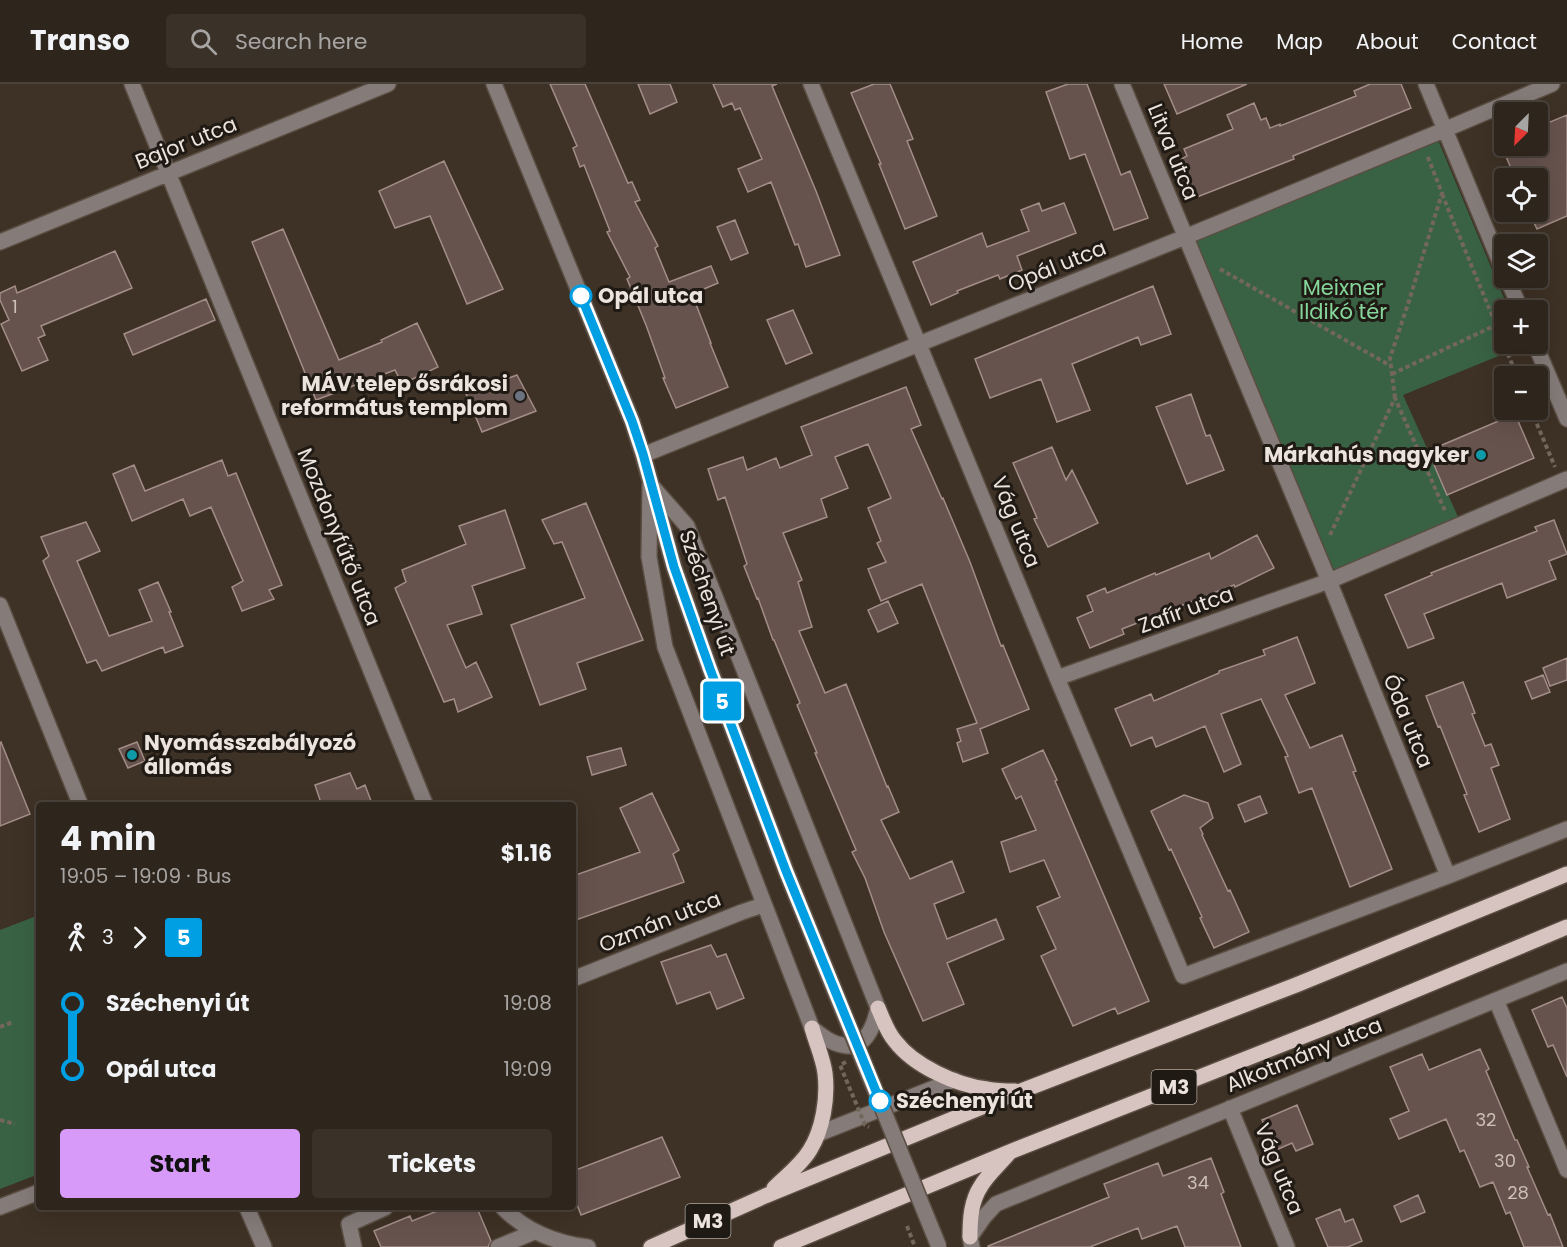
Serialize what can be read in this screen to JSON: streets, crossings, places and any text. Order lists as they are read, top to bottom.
{
  "streets": {
    "main road": ["M3"],
    "street": [
      "Bajor utca",
      "Litva utca",
      "Opál utca",
      "Vág utca",
      "Mozdonyfűtő utca",
      "Széchenyi út",
      "Zafír utca",
      "Óda utca",
      "Ozmán utca",
      "Alkotmány utca"
    ]
  },
  "crossings": [
    ["Bajor utca", "Mozdonyfűtő utca"],
    ["Litva utca", "Opál utca"],
    ["Opál utca", "Vág utca"],
    ["Opál utca", "Széchenyi út"],
    ["Vág utca", "Zafír utca"],
    ["Vág utca", "Óda utca"],
    ["Vág utca", "Alkotmány utca"],
    ["Zafír utca", "Óda utca"]
  ],
  "parks": ["Meixner Ildikó tér"],
  "places": [
    "Opál utca",
    "MÁV telep ősrákosi református templom",
    "Márkahús nagyker",
    "Nyomásszabályozó állomás",
    "Széchenyi út"
  ],
  "lines": ["bus line 5"],
  "house_numbers": [
    "1",
    "32",
    "30",
    "34",
    "28"
  ],
  "north": "bottom left",
  "page": {
    "header": "Transo",
    "search": "Search here",
    "nav": [
      "Home",
      "Map",
      "About",
      "Contact"
    ],
    "on_map": "5",
    "map_buttons": ["+", "−"],
    "heading": ["4 min", "19:05 – 19:09 · Bus", "$1.16"],
    "legs": ["3", "5"],
    "list": [
      {
        "name": "Széchenyi út",
        "value": "19:08"
      },
      {
        "name": "Opál utca",
        "value": "19:09"
      }
    ],
    "buttons": ["Start", "Tickets"]
  }
}
